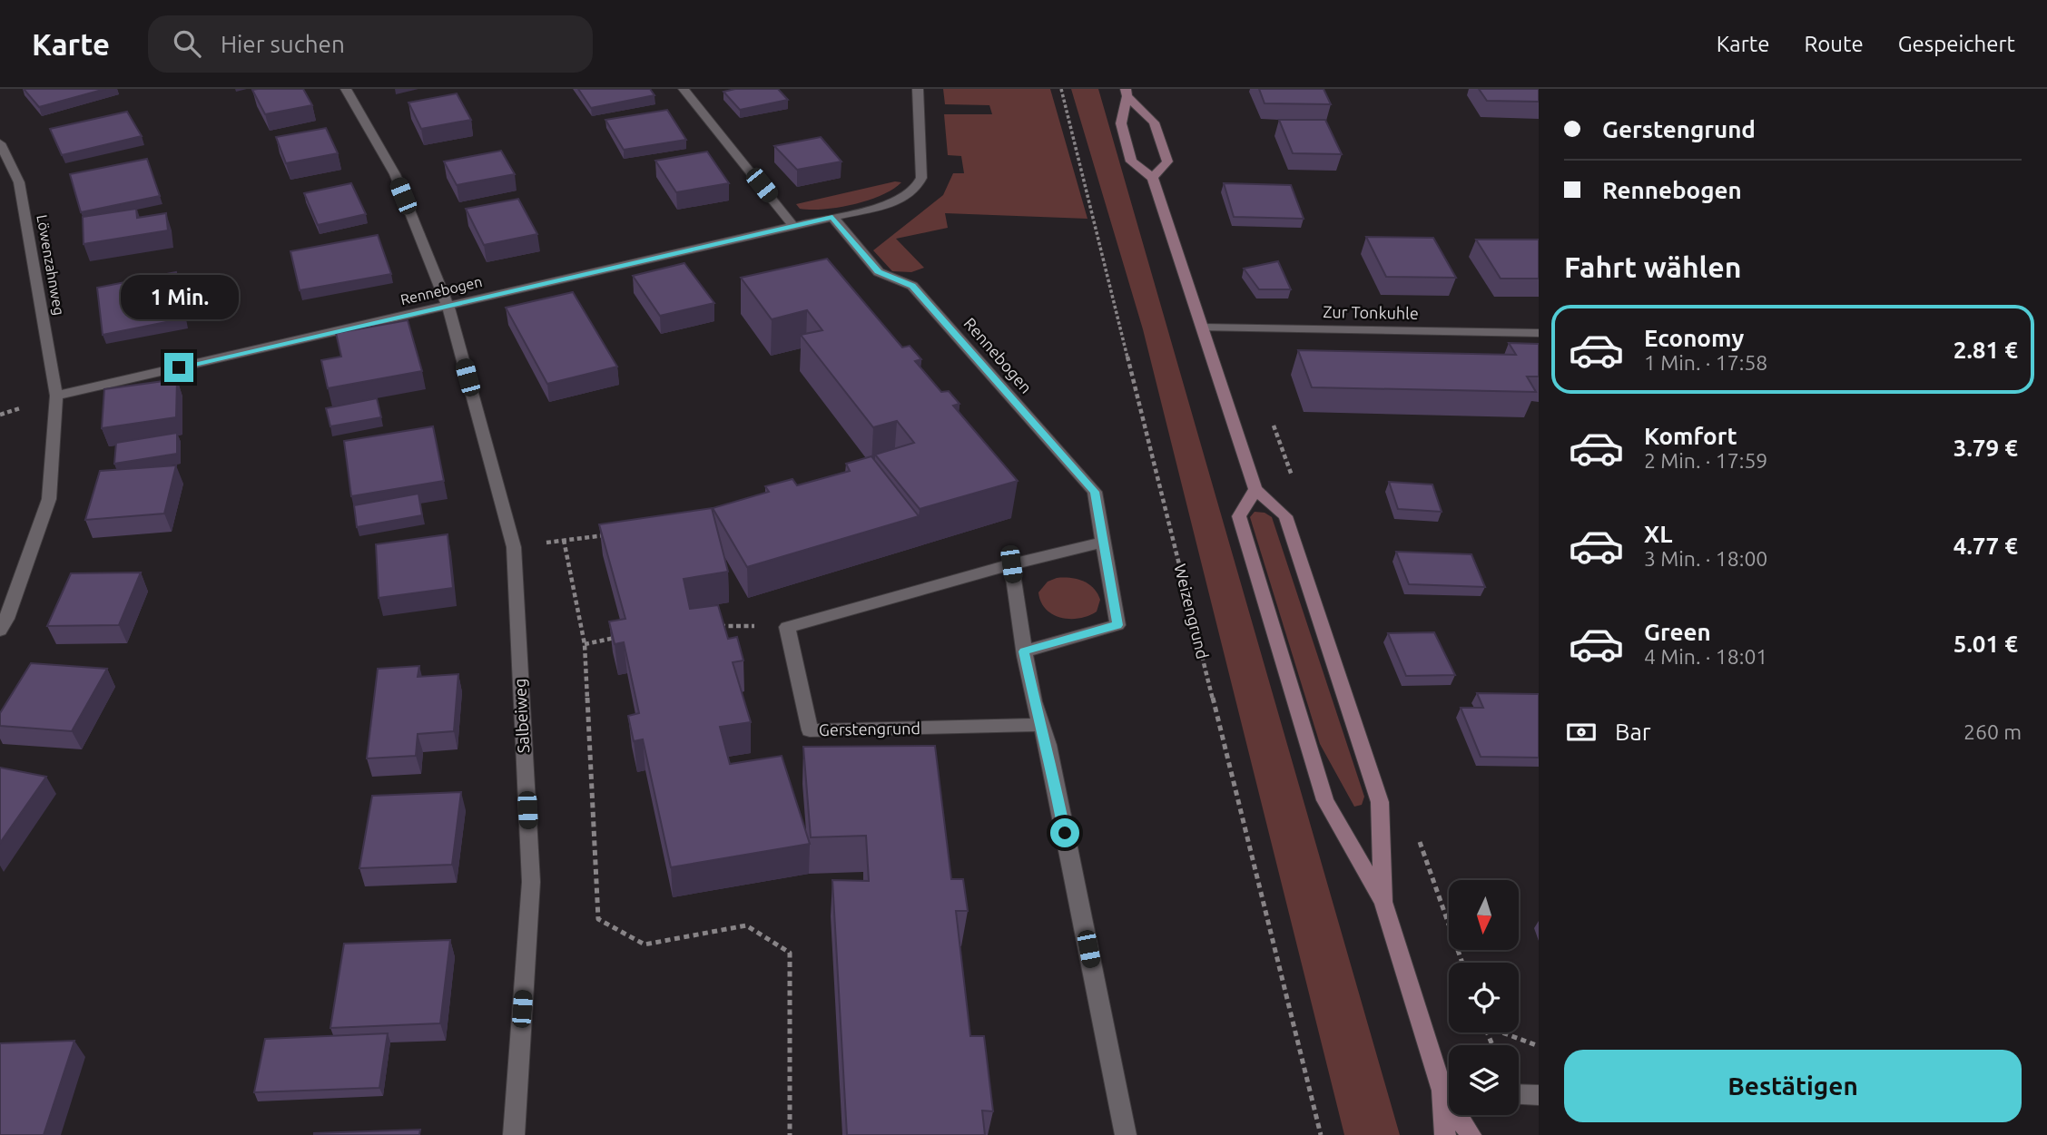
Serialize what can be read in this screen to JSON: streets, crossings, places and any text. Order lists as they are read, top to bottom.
{
  "streets": {
    "street": [
      "Löwenzahnweg",
      "Rennebogen",
      "Zur Tonkuhle",
      "Salbeiweg",
      "Gerstengrund"
    ],
    "path": ["Weizengrund"]
  },
  "crossings": [
    ["Löwenzahnweg", "Rennebogen"],
    ["Rennebogen", "Salbeiweg"]
  ],
  "north": "bottom",
  "page": {
    "header": "Karte",
    "search": "Hier suchen",
    "nav": ["Karte", "Route", "Gespeichert"],
    "banner": ["Gerstengrund", "Rennebogen"],
    "heading": "Fahrt wählen",
    "bubble": "1 Min.",
    "list": [
      {
        "name": "Economy",
        "note": "1 Min. · 17:58",
        "value": "2.81 €"
      },
      {
        "name": "Komfort",
        "note": "2 Min. · 17:59",
        "value": "3.79 €"
      },
      {
        "name": "XL",
        "note": "3 Min. · 18:00",
        "value": "4.77 €"
      },
      {
        "name": "Green",
        "note": "4 Min. · 18:01",
        "value": "5.01 €"
      }
    ],
    "pay": ["Bar", "260 m"],
    "buttons": "Bestätigen"
  }
}
